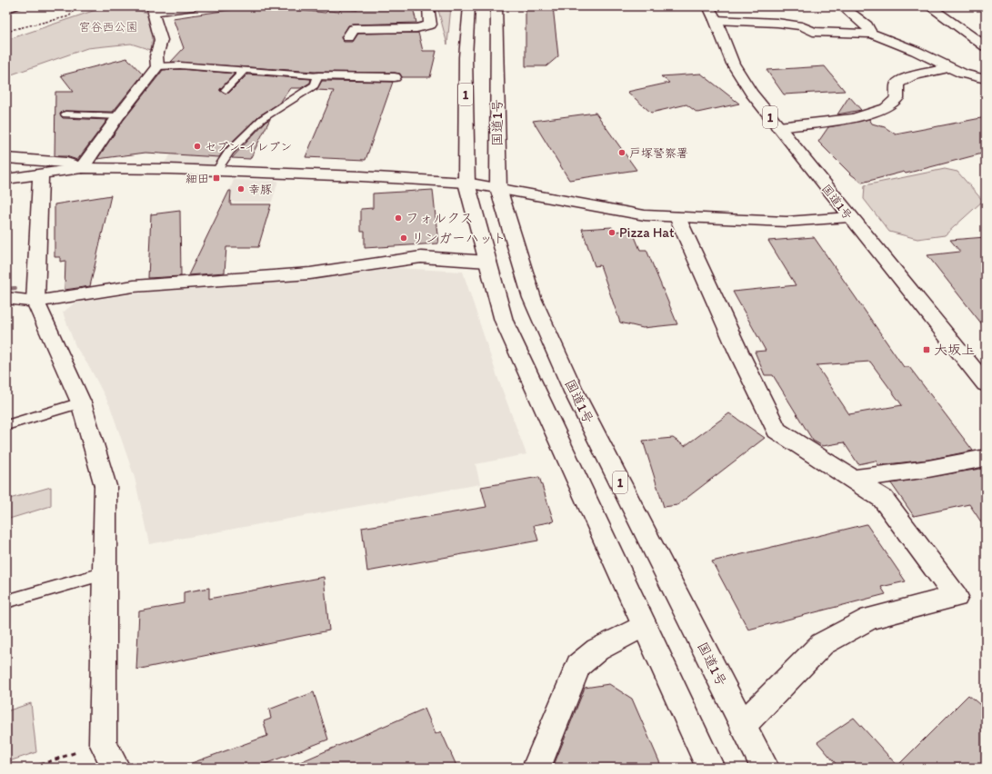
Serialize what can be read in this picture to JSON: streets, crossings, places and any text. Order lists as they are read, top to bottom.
{
  "streets": {
    "main road": ["1", "国道1号"]
  },
  "parks": ["宮谷西公園"],
  "places": {
    "other": [
      "セブン-イレブン",
      "戸塚警察署",
      "幸豚",
      "フォルクス",
      "Pizza Hat",
      "リンガーハット"
    ],
    "transit": ["細田", "大坂上"]
  }
}
